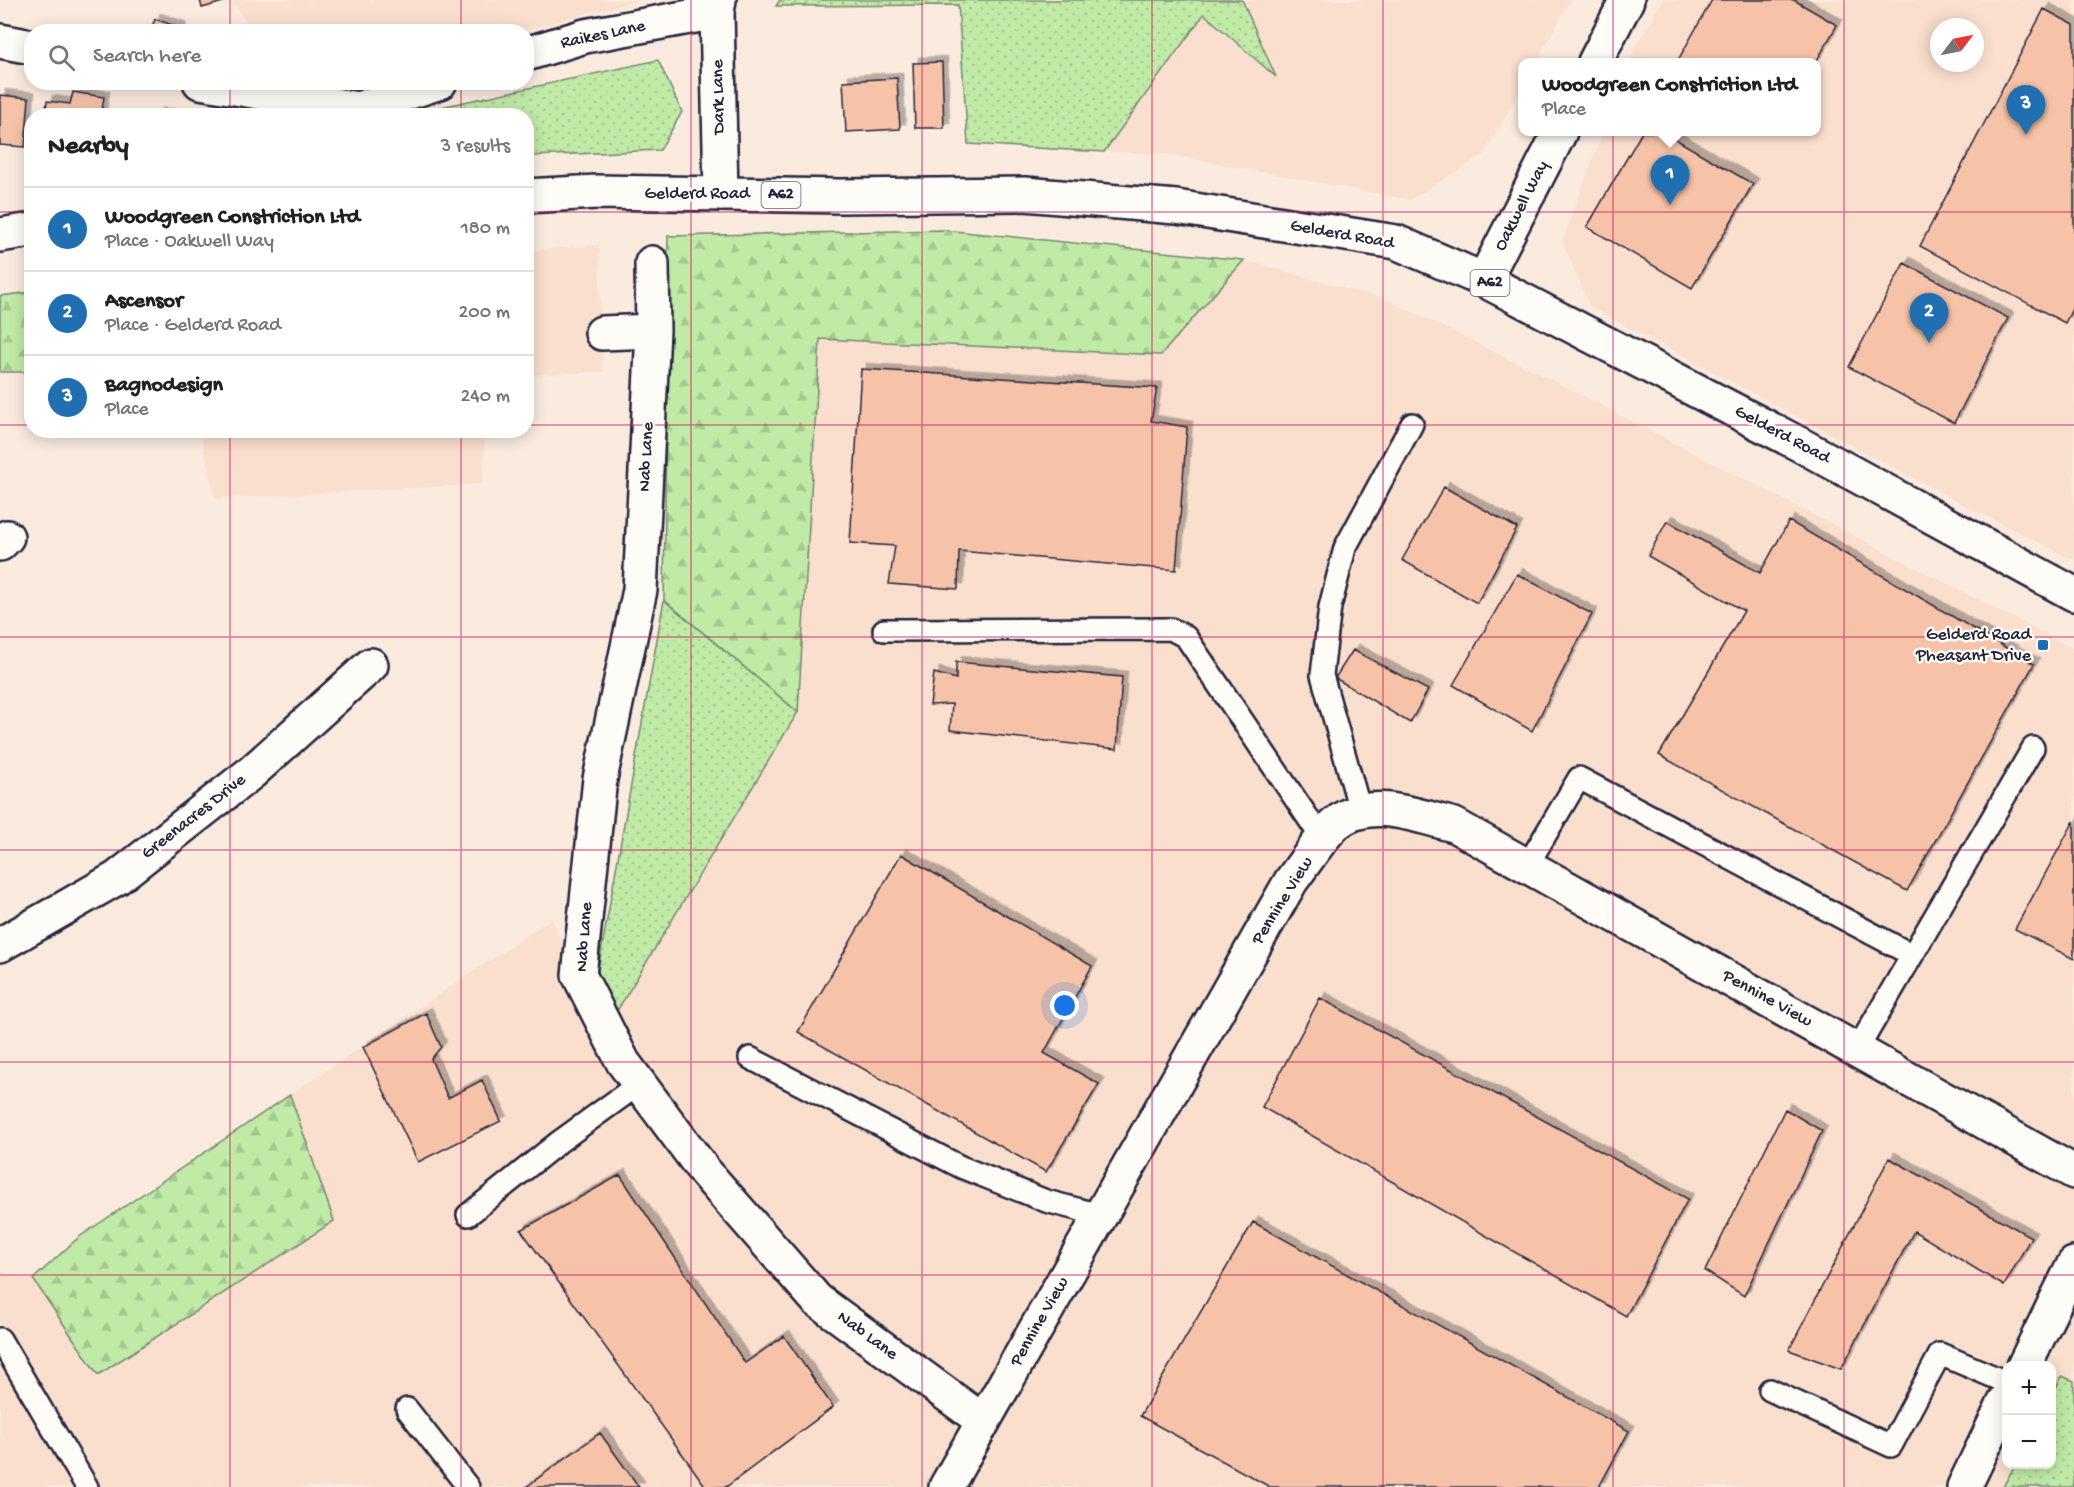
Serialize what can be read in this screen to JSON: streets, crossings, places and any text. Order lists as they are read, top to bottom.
{
  "streets": {
    "street": [
      "Raikes Lane",
      "Dark Lane",
      "Gelderd Road",
      "A62",
      "Oakwell Way",
      "Nab Lane",
      "Greenacres Drive",
      "Pennine View"
    ]
  },
  "crossings": [
    ["Raikes Lane", "Dark Lane"],
    ["Dark Lane", "Gelderd Road"],
    ["Gelderd Road", "Oakwell Way"],
    ["Nab Lane", "Pennine View"]
  ],
  "places": {
    "transit": ["Gelderd Road Pheasant Drive"]
  },
  "north": "top right",
  "page": {
    "search": "Search here",
    "popup": ["Woodgreen Constriction Ltd", "Place"],
    "pins": ["3", "1", "2"],
    "heading": ["Nearby", "3 results"],
    "list": [
      {
        "mark": "1",
        "name": "Woodgreen Constriction Ltd",
        "note": "Place · Oakwell Way",
        "value": "180 m"
      },
      {
        "mark": "2",
        "name": "Ascensor",
        "note": "Place · Gelderd Road",
        "value": "200 m"
      },
      {
        "mark": "3",
        "name": "Bagnodesign",
        "note": "Place",
        "value": "240 m"
      }
    ],
    "map_buttons": ["+", "−"]
  }
}
